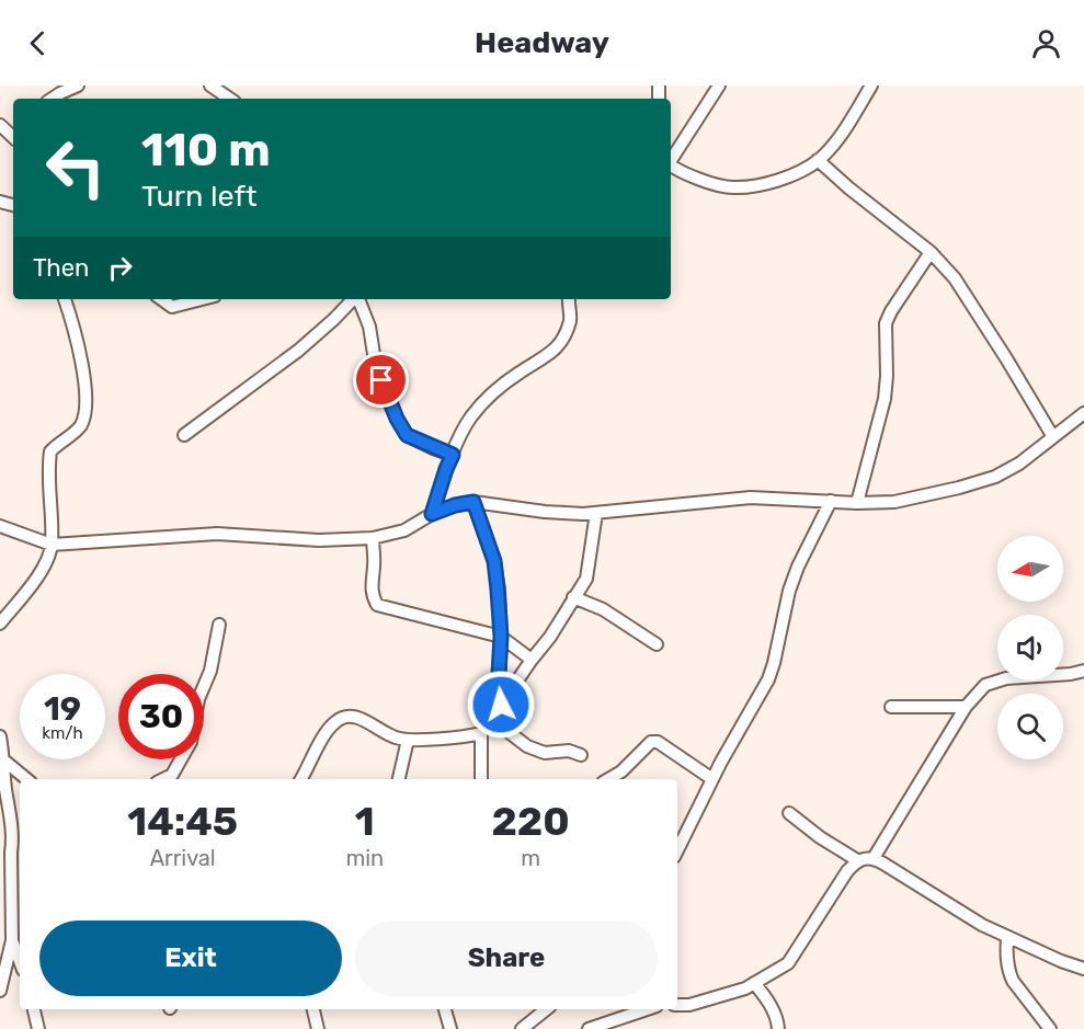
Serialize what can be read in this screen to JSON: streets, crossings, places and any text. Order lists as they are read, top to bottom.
{
  "north": "left",
  "page": {
    "header": "Headway",
    "turn": ["110 m", "Turn left"],
    "then": "Then",
    "speed": "19 km/h",
    "limit": "30",
    "eta": [
      "14:45",
      "Arrival",
      "1",
      "min",
      "220",
      "m"
    ],
    "buttons": ["Exit", "Share"]
  }
}
